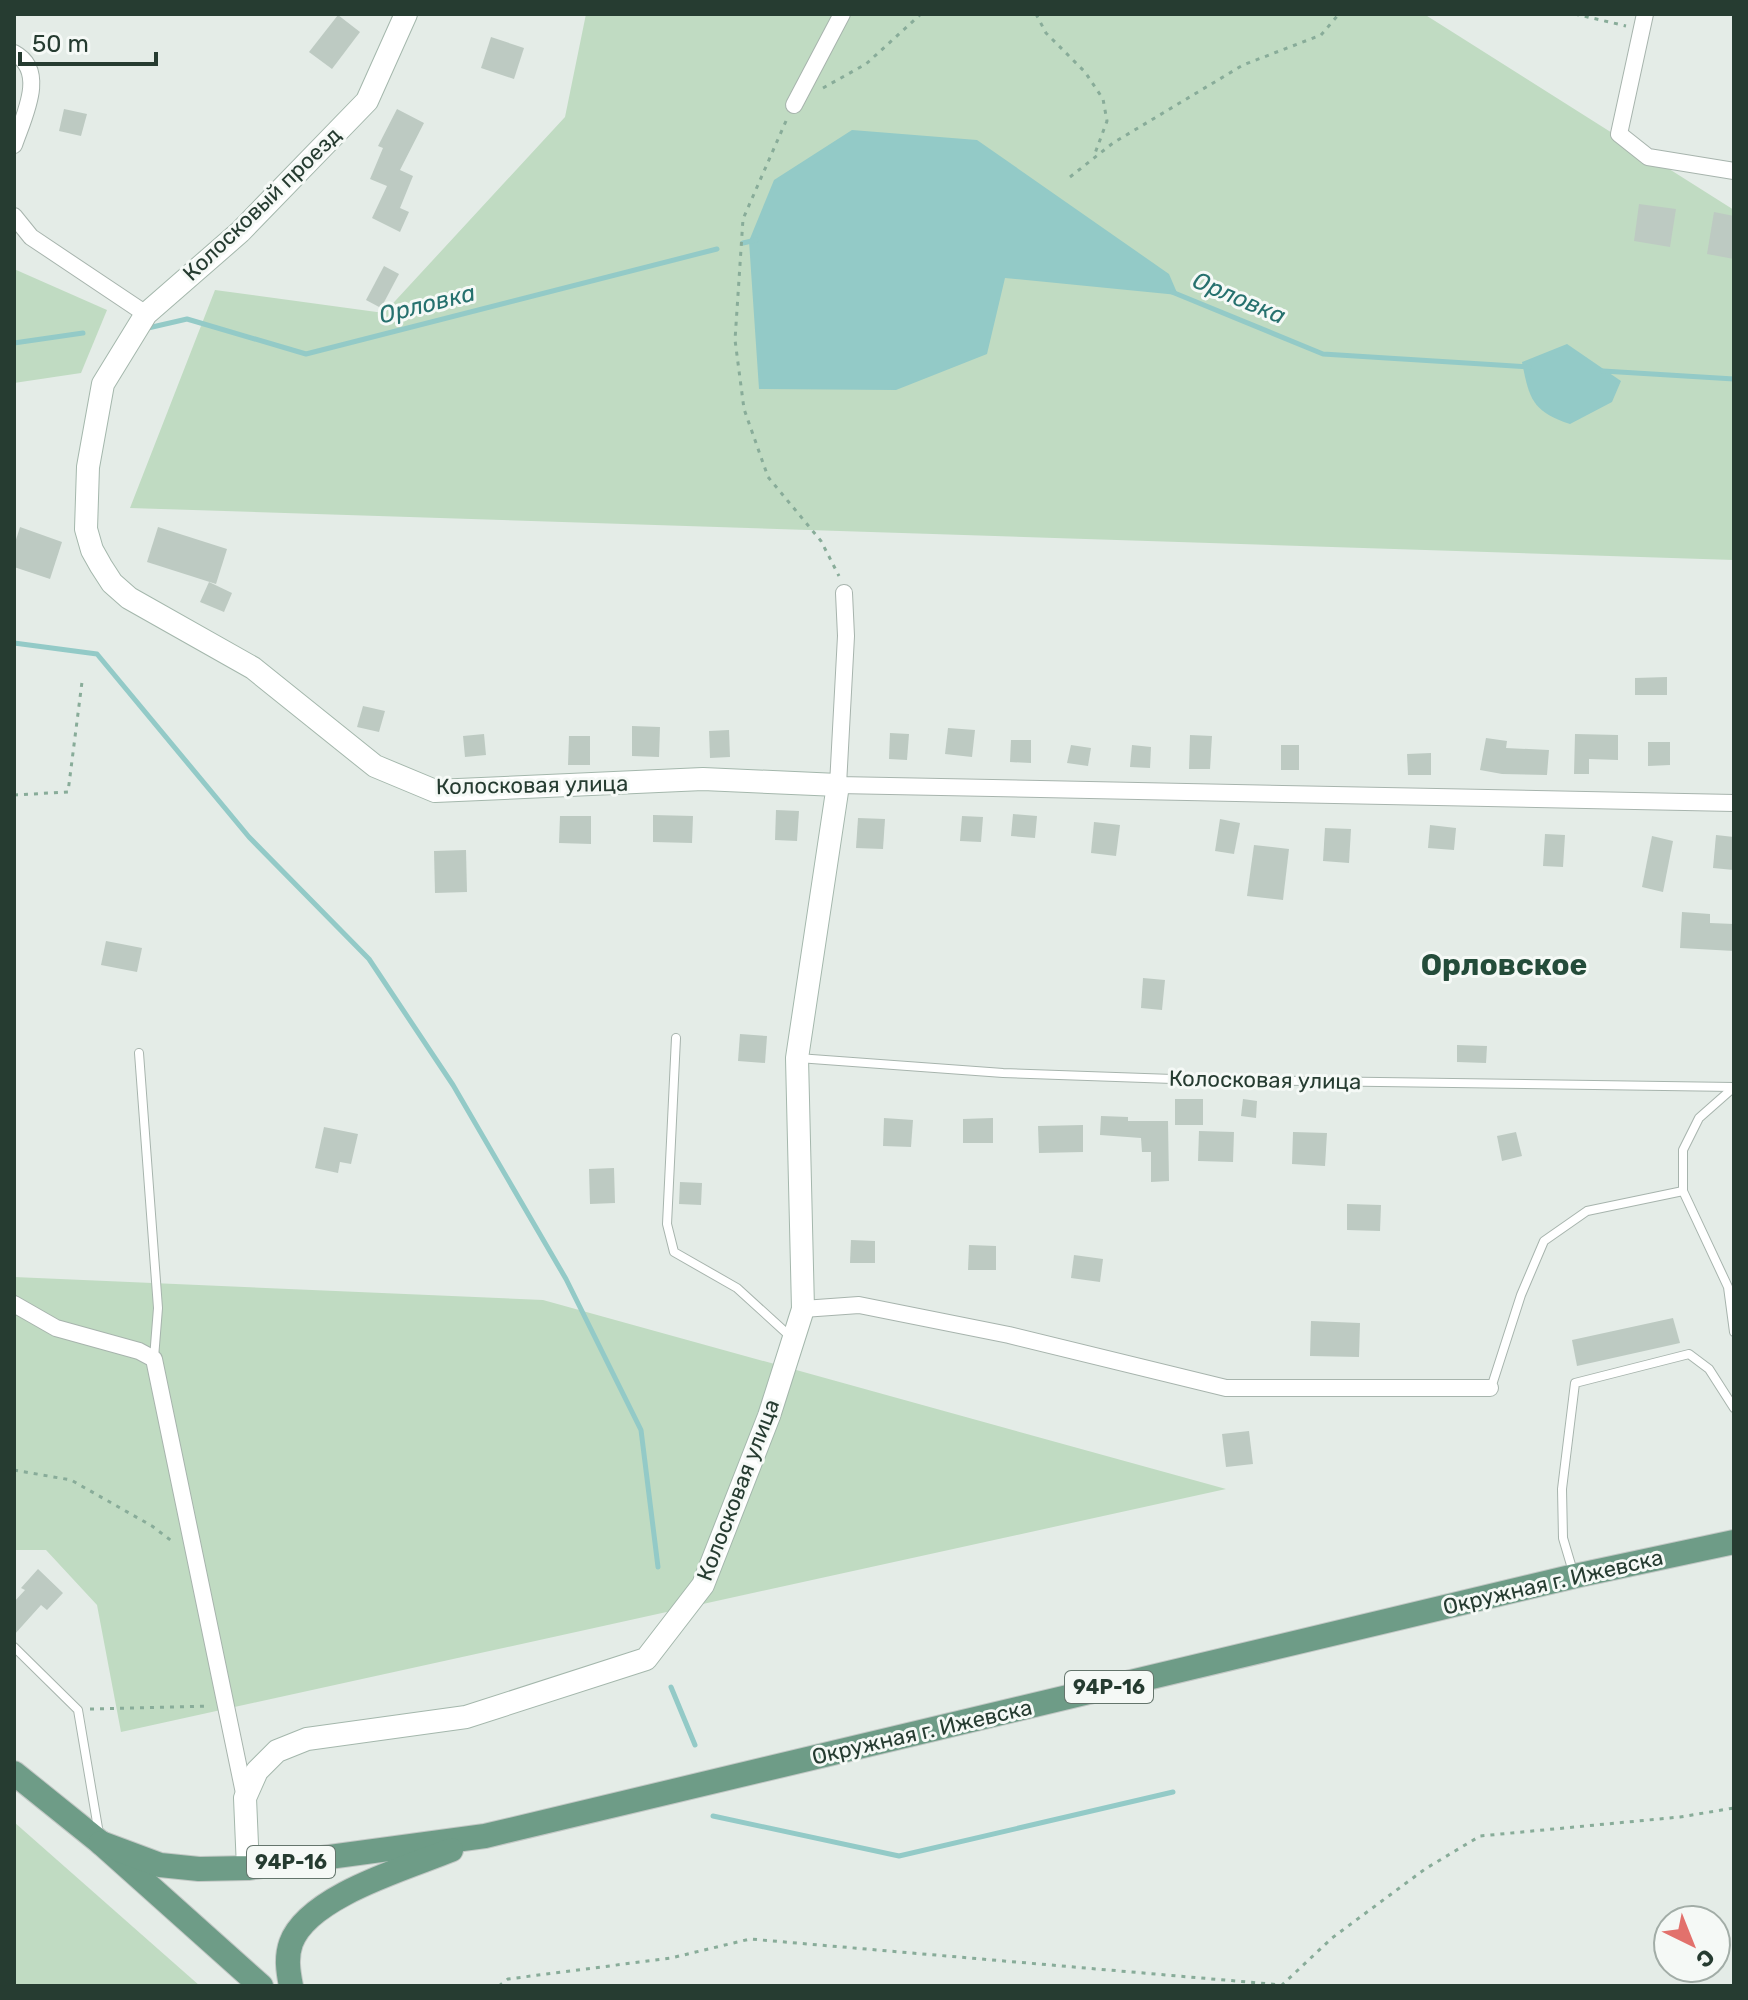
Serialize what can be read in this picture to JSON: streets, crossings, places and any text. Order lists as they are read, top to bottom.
{
  "streets": {
    "main road": ["Окружная г. Ижевска", "94Р-16"],
    "street": ["Колосковый проезд", "Колосковая улица"]
  },
  "crossings": [
    ["Колосковый проезд", "Колосковая улица"],
    ["Окружная г. Ижевска", "94Р-16"]
  ],
  "districts": ["Орловское"],
  "water": ["Орловка"],
  "scale_bar": "50 m",
  "north": "bottom right"
}
